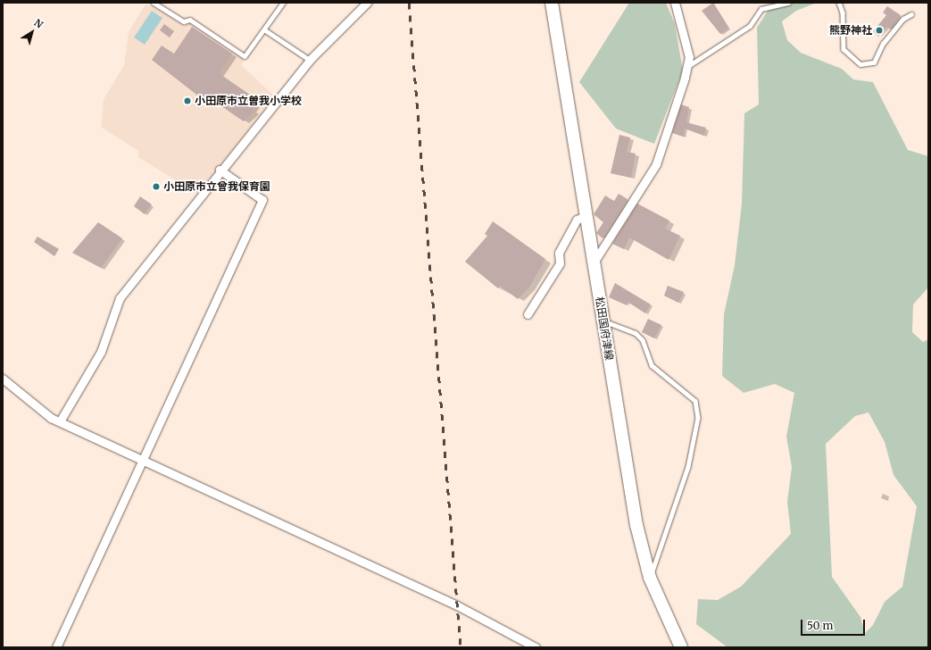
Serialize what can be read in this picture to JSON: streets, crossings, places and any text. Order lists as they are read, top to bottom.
{
  "streets": {
    "main road": ["松田国府津線"]
  },
  "places": ["熊野神社", "小田原市立曽我小学校", "小田原市立曾我保育園"],
  "scale_bar": "50 m",
  "north": "top right"
}
